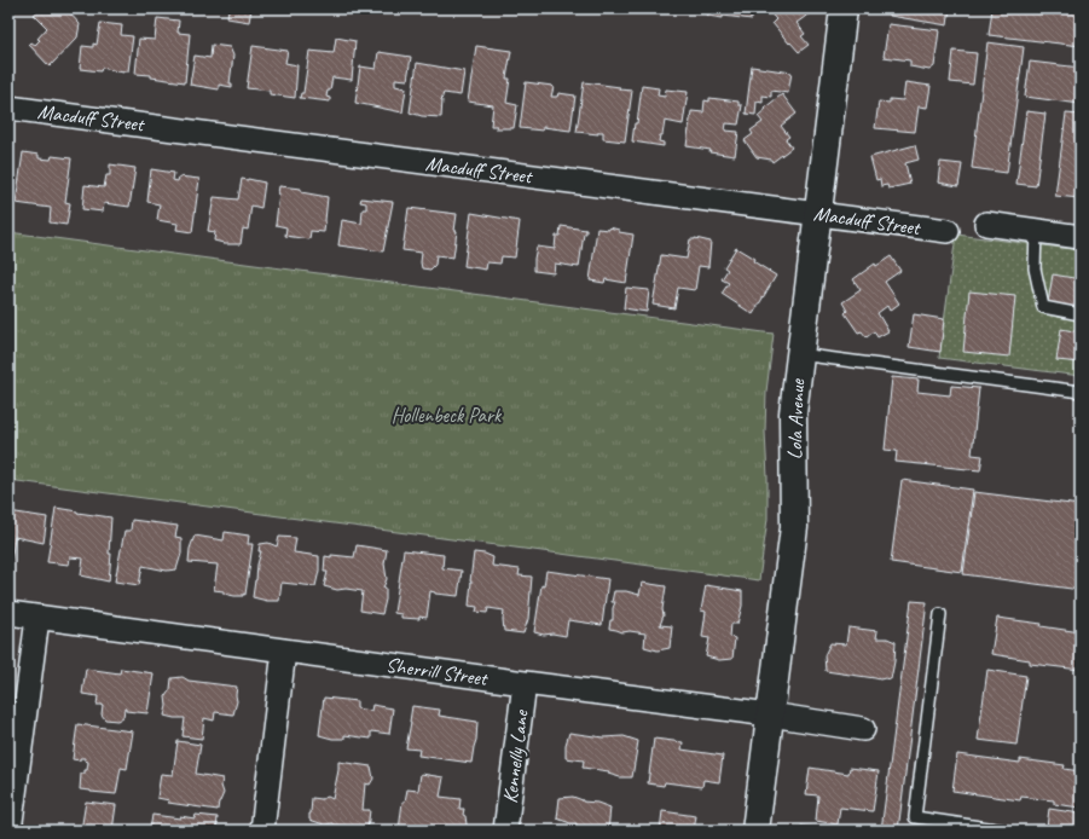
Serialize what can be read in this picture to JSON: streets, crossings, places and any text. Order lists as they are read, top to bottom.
{
  "streets": {
    "street": [
      "Macduff Street",
      "Lola Avenue",
      "Sherrill Street",
      "Kennelly Lane"
    ]
  },
  "crossings": [
    ["Macduff Street", "Lola Avenue"],
    ["Lola Avenue", "Sherrill Street"],
    ["Sherrill Street", "Kennelly Lane"]
  ],
  "parks": ["Hollenbeck Park"]
}
